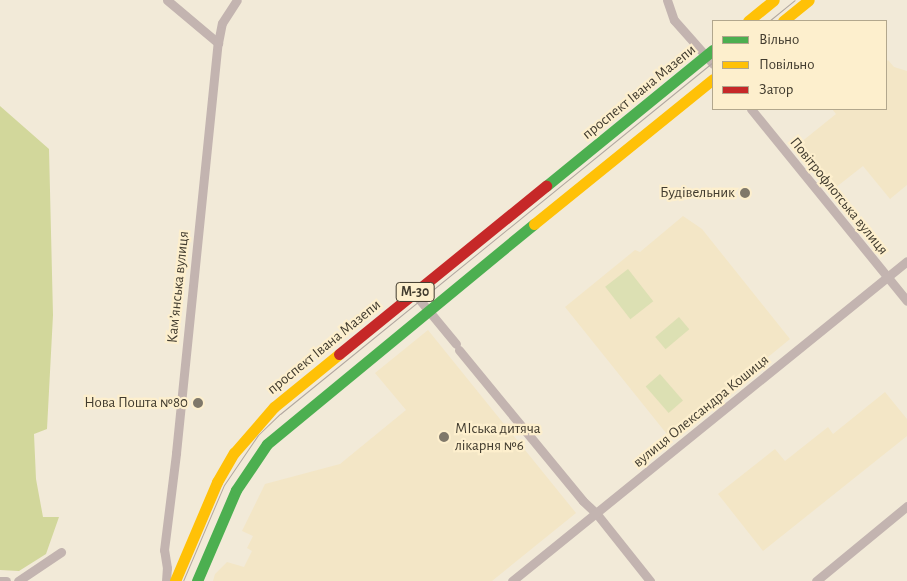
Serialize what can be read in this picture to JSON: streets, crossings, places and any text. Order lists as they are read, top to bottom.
{
  "streets": {
    "highway": ["проспект Івана Мазепи", "М-30"],
    "street": ["Повітрофлотська вулиця", "Камʼянська вулиця", "вулиця Олександра Кошиця"]
  },
  "crossings": [
    ["Повітрофлотська вулиця", "вулиця Олександра Кошиця"]
  ],
  "places": ["Будівельник", "Нова Пошта №80", "МІська дитяча лікарня №6"],
  "legend": ["Вільно", "Повільно", "Затор"]
}
